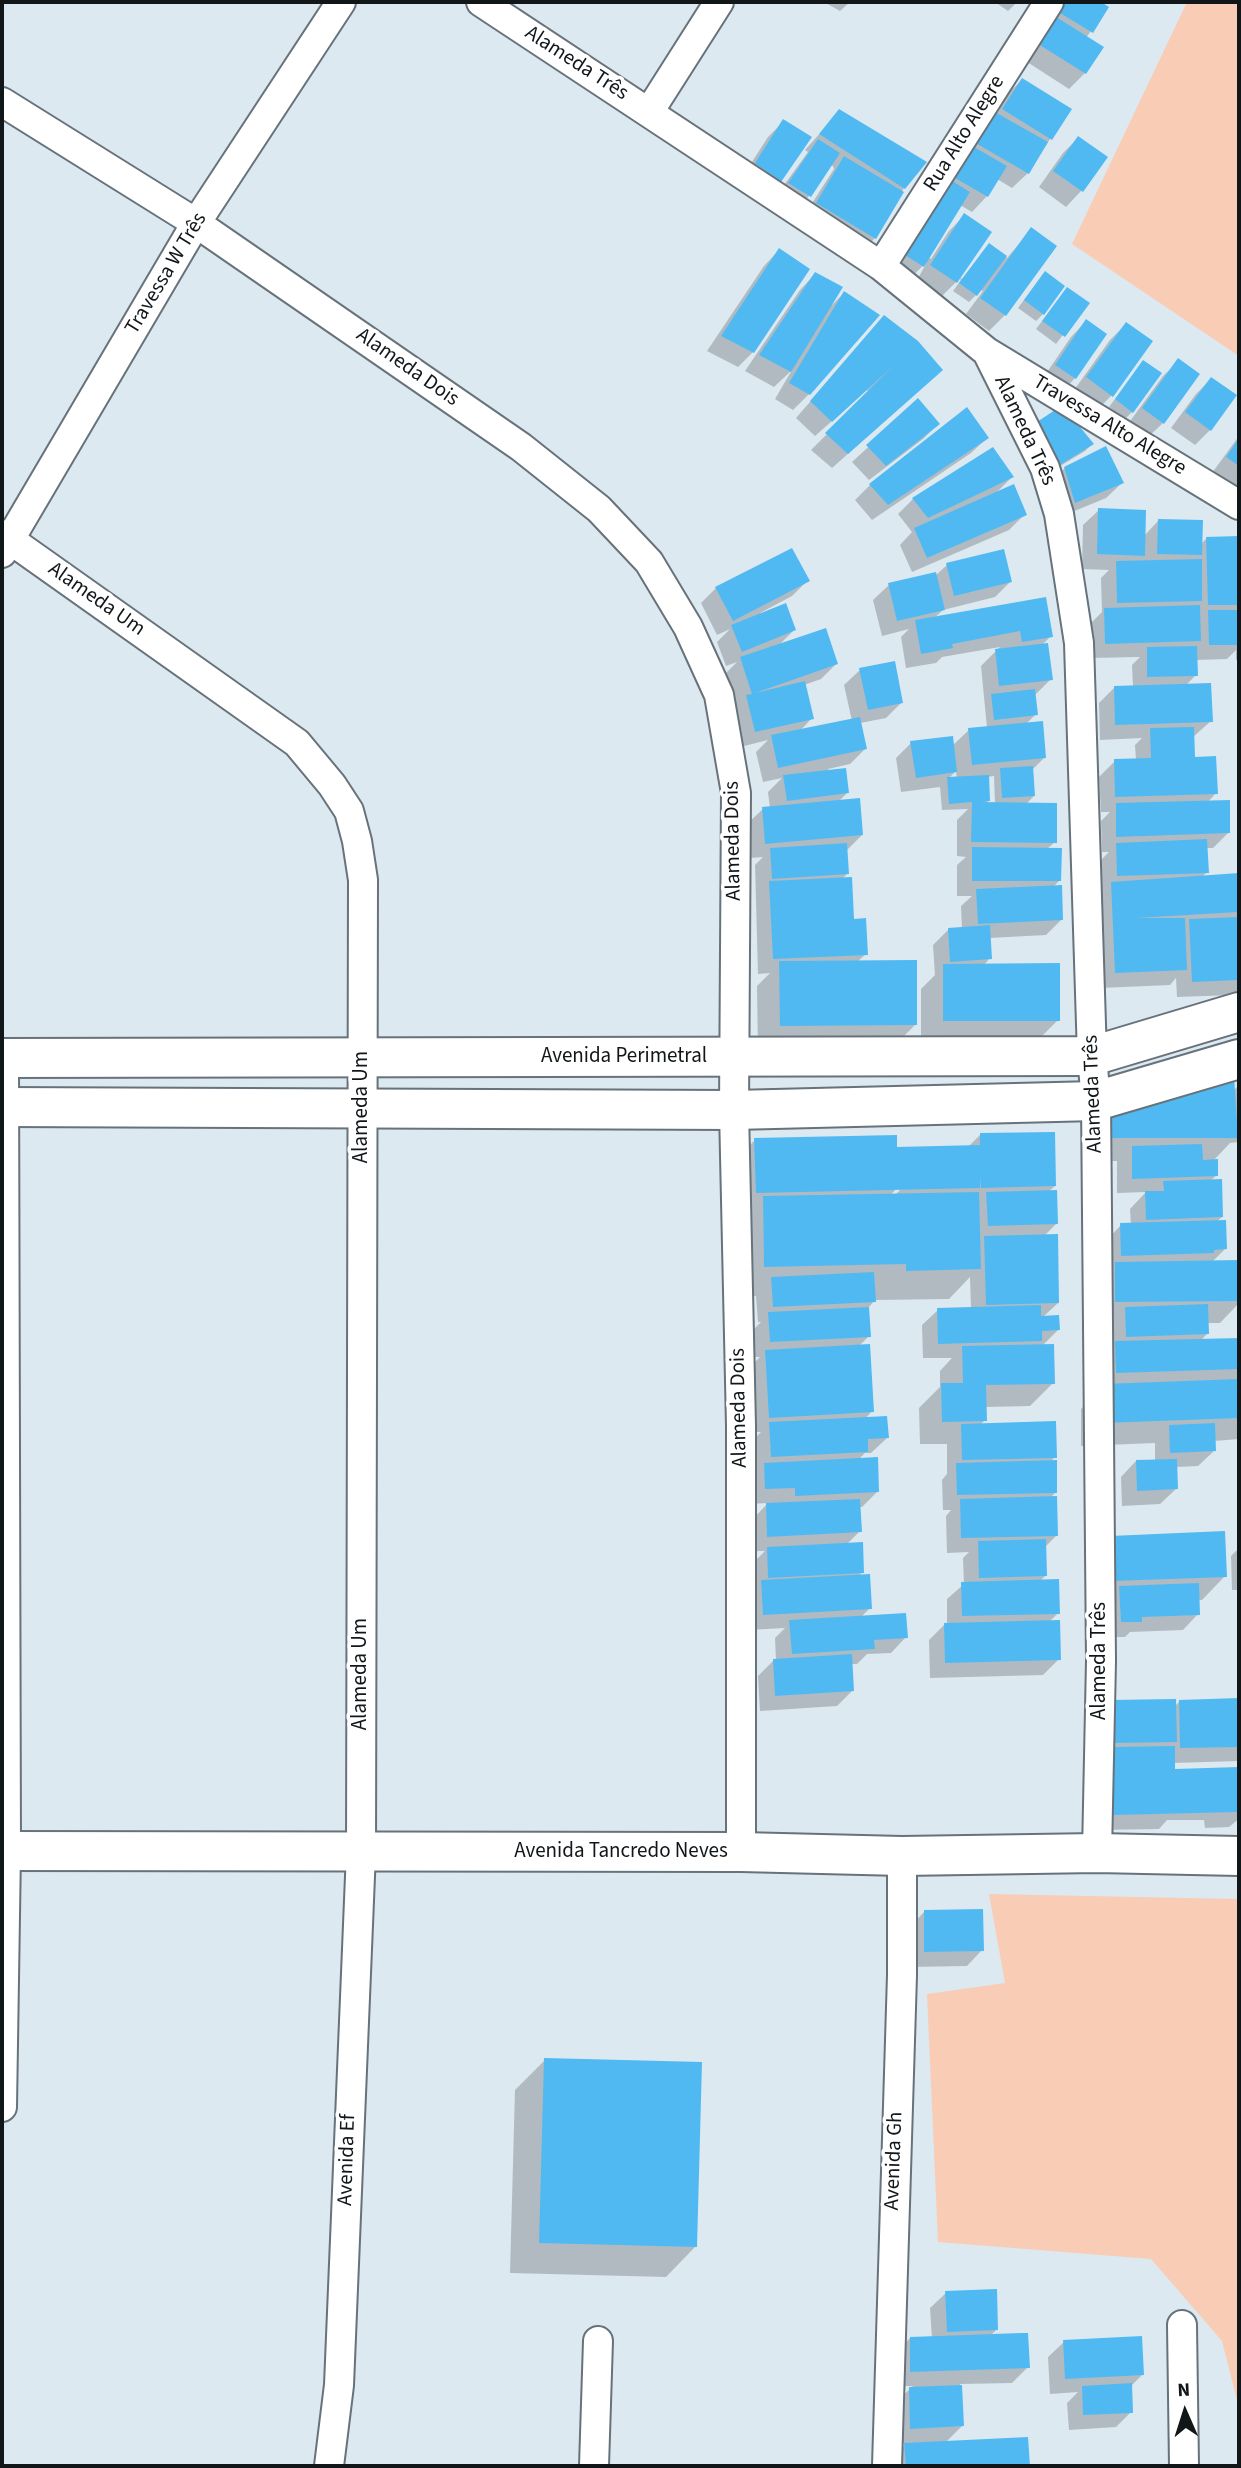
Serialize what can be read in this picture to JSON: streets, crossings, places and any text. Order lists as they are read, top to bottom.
{
  "streets": {
    "street": [
      "Alameda Três",
      "Rua Alto Alegre",
      "Travessa W Três",
      "Alameda Dois",
      "Travessa Alto Alegre",
      "Alameda Um",
      "Avenida Perimetral",
      "Avenida Tancredo Neves",
      "Avenida Ef",
      "Avenida Gh"
    ]
  },
  "crossings": [
    ["Alameda Três", "Rua Alto Alegre"],
    ["Alameda Três", "Travessa Alto Alegre"],
    ["Alameda Três", "Avenida Perimetral"],
    ["Alameda Três", "Avenida Tancredo Neves"],
    ["Rua Alto Alegre", "Travessa Alto Alegre"],
    ["Travessa W Três", "Alameda Dois"],
    ["Travessa W Três", "Alameda Um"],
    ["Alameda Dois", "Avenida Perimetral"],
    ["Alameda Dois", "Avenida Tancredo Neves"],
    ["Alameda Um", "Avenida Perimetral"],
    ["Alameda Um", "Avenida Tancredo Neves"],
    ["Alameda Um", "Avenida Ef"],
    ["Avenida Tancredo Neves", "Avenida Ef"],
    ["Avenida Tancredo Neves", "Avenida Gh"]
  ],
  "north": "top"
}
